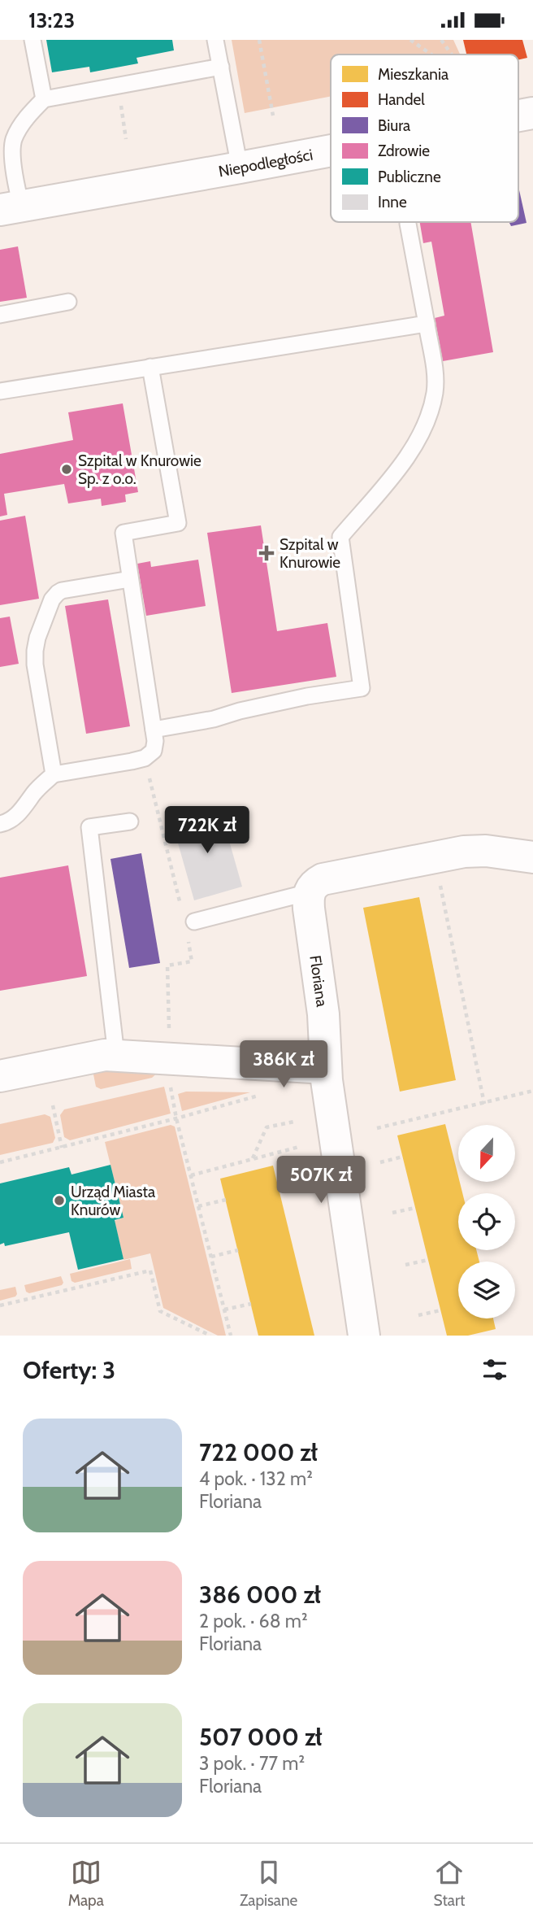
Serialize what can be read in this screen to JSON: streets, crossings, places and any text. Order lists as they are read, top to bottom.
{
  "streets": {
    "street": ["Niepodległości", "Floriana"]
  },
  "places": {
    "other": ["Szpital w Knurowie Sp. z o.o.", "Urząd Miasta Knurów"],
    "health": ["Szpital w Knurowie"]
  },
  "legend": [
    "Mieszkania",
    "Handel",
    "Biura",
    "Zdrowie",
    "Publiczne",
    "Inne"
  ],
  "north": "bottom",
  "page": {
    "status": "13:23",
    "price": ["722K zł", "386K zł", "507K zł"],
    "heading": "Oferty: 3",
    "list": [
      {
        "name": "722 000 zł",
        "note": "4 pok. · 132 m² · Floriana"
      },
      {
        "name": "386 000 zł",
        "note": "2 pok. · 68 m² · Floriana"
      },
      {
        "name": "507 000 zł",
        "note": "3 pok. · 77 m² · Floriana"
      }
    ],
    "tabs": ["Mapa", "Zapisane", "Start"]
  }
}
